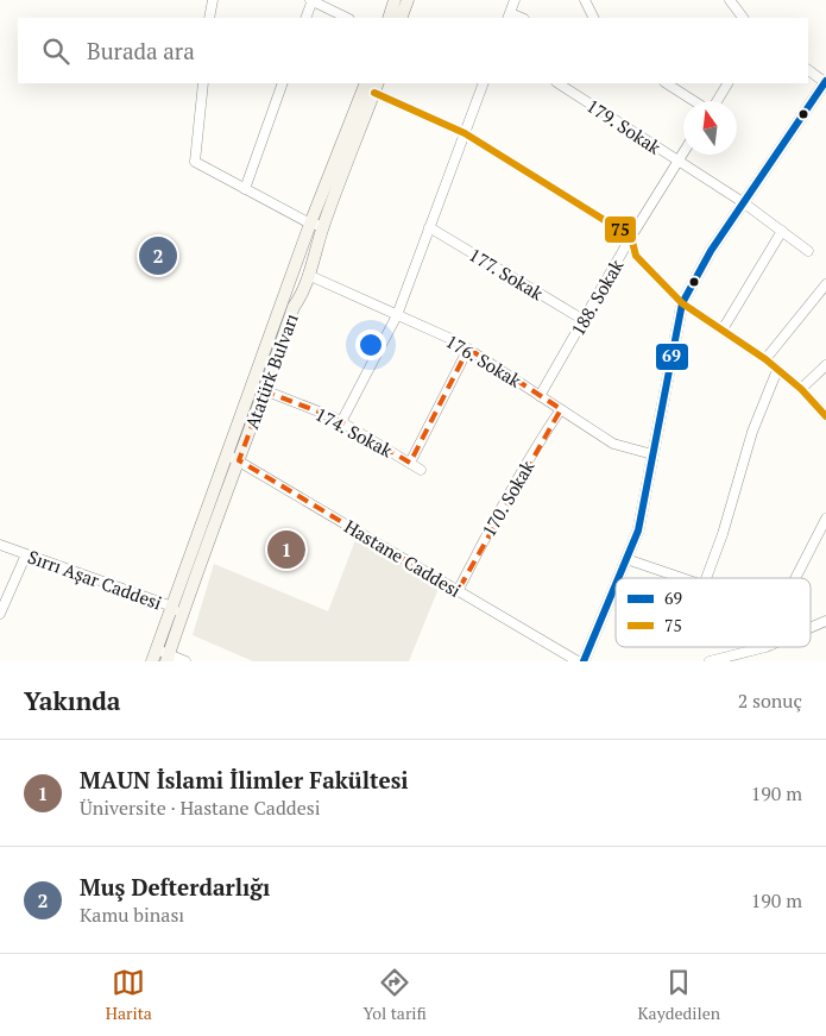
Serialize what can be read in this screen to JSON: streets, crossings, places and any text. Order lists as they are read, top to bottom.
{
  "streets": {
    "main road": ["Atatürk Bulvarı"],
    "street": [
      "179. Sokak",
      "177. Sokak",
      "188. Sokak",
      "176. Sokak",
      "174. Sokak",
      "170. Sokak",
      "Hastane Caddesi",
      "Sırrı Aşar Caddesi"
    ]
  },
  "crossings": [
    ["179. Sokak", "188. Sokak"],
    ["177. Sokak", "188. Sokak"],
    ["188. Sokak", "176. Sokak"],
    ["176. Sokak", "Atatürk Bulvarı"],
    ["176. Sokak", "170. Sokak"],
    ["Atatürk Bulvarı", "174. Sokak"],
    ["Atatürk Bulvarı", "Hastane Caddesi"],
    ["Atatürk Bulvarı", "Sırrı Aşar Caddesi"],
    ["170. Sokak", "Hastane Caddesi"]
  ],
  "lines": ["transit line 69", "transit line 75"],
  "legend": ["69", "75"],
  "north": "top",
  "page": {
    "search": "Burada ara",
    "pins": ["2", "1"],
    "heading": ["Yakında", "2 sonuç"],
    "list": [
      {
        "mark": "1",
        "name": "MAUN İslami İlimler Fakültesi",
        "note": "Üniversite · Hastane Caddesi",
        "value": "190 m"
      },
      {
        "mark": "2",
        "name": "Muş Defterdarlığı",
        "note": "Kamu binası",
        "value": "190 m"
      }
    ],
    "nav": ["Harita", "Yol tarifi", "Kaydedilen"]
  }
}
